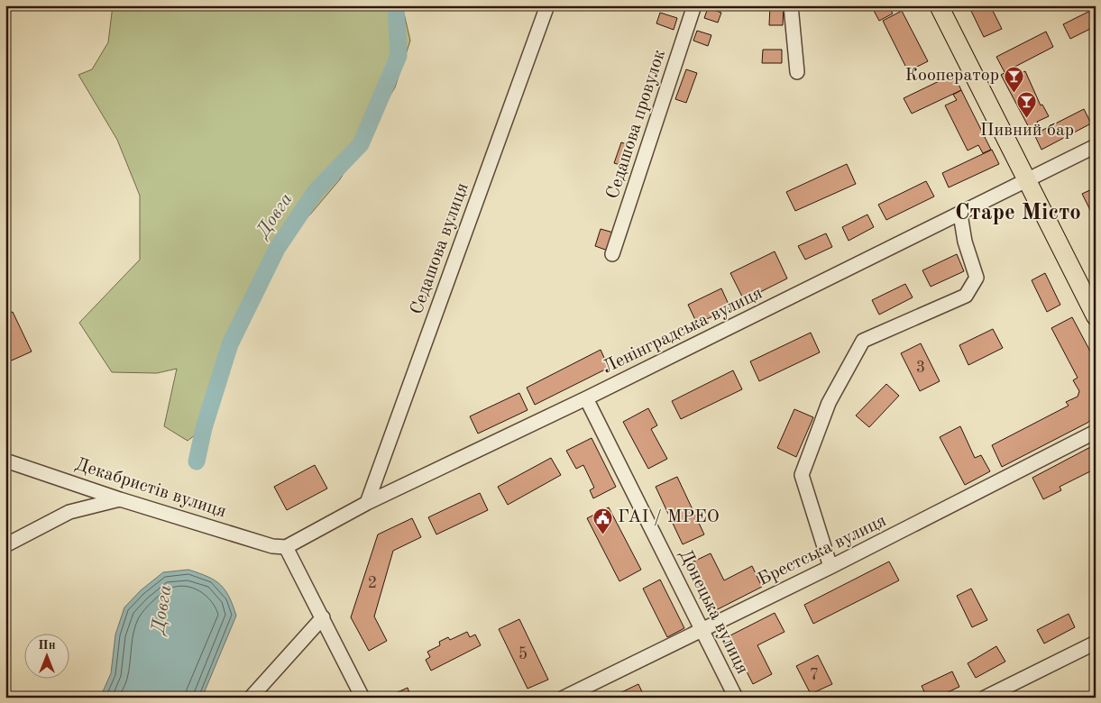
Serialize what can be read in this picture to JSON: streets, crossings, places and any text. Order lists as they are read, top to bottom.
{
  "streets": {
    "street": [
      "Седашова провулок",
      "Седашова вулиця",
      "Ленінградська вулиця",
      "Декабристів вулиця",
      "Брестська вулиця",
      "Донецька вулиця"
    ]
  },
  "crossings": [
    ["Седашова вулиця", "Ленінградська вулиця"],
    ["Ленінградська вулиця", "Декабристів вулиця"],
    ["Ленінградська вулиця", "Донецька вулиця"],
    ["Брестська вулиця", "Донецька вулиця"]
  ],
  "districts": ["Старе Місто"],
  "water": ["Довга"],
  "places": {
    "bar": ["Кооператор", "Пивний бар"],
    "public building": ["ГАІ / МРЕО"]
  },
  "house_numbers": [
    "3",
    "2",
    "5",
    "7"
  ],
  "north": "top"
}
